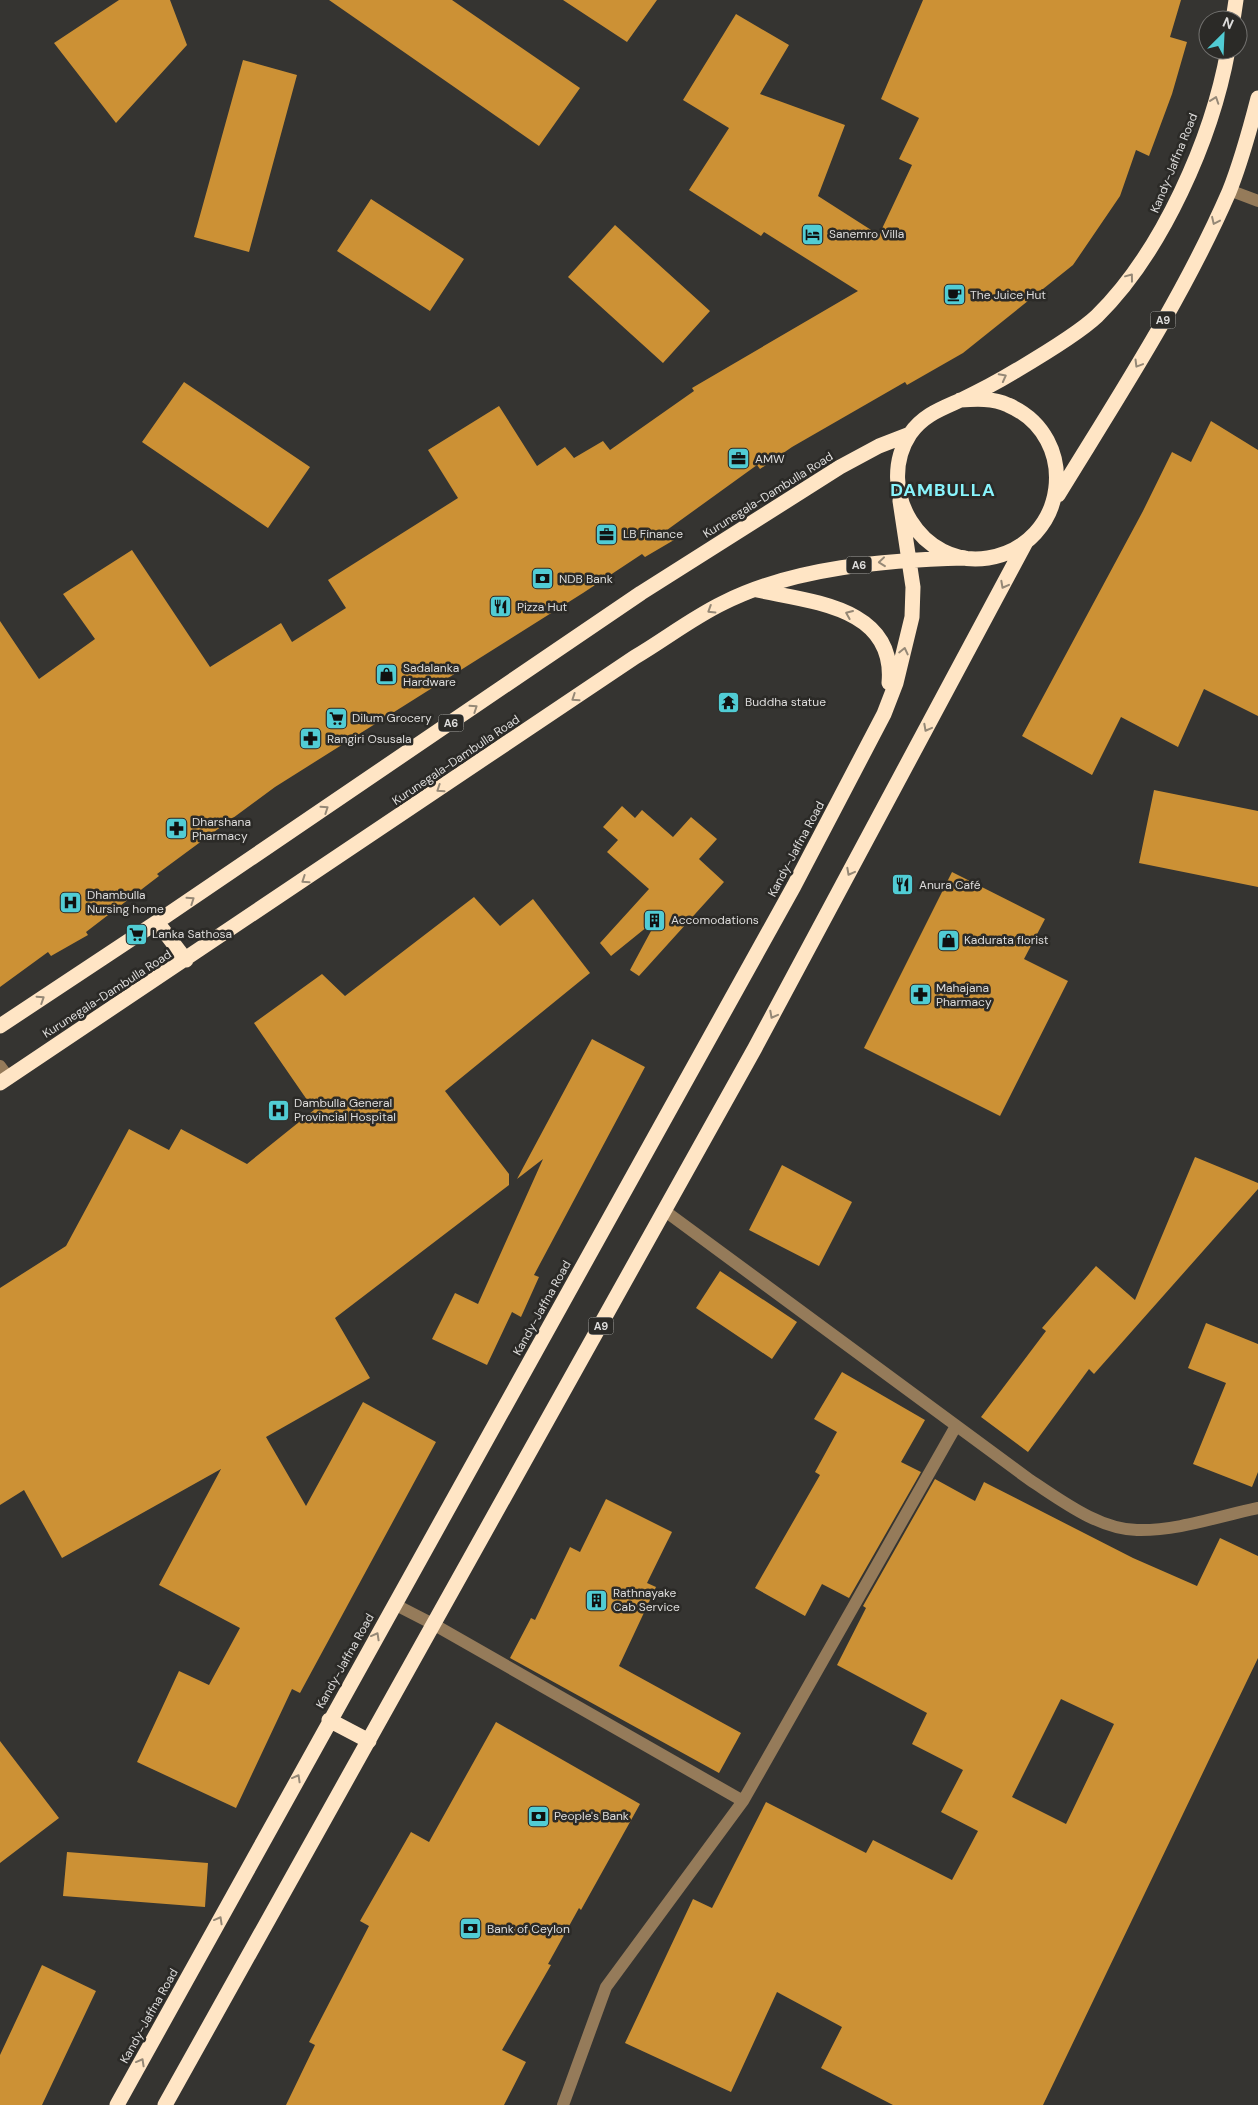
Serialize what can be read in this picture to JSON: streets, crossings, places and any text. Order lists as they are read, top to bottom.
{
  "streets": {
    "highway": [
      "Kandy-Jaffna Road",
      "A9",
      "Kurunegala-Dambulla Road",
      "A6"
    ]
  },
  "crossings": [
    ["Kandy-Jaffna Road", "A9"],
    ["Kandy-Jaffna Road", "Kurunegala-Dambulla Road"],
    ["A9", "Kurunegala-Dambulla Road"]
  ],
  "districts": ["DAMBULLA"],
  "places": {
    "hotel": ["Sanemro Villa"],
    "cafe": ["The Juice Hut"],
    "office": ["AMW", "LB Finance"],
    "bank": ["NDB Bank", "People's Bank", "Bank of Ceylon"],
    "restaurant": ["Pizza Hut", "Anura Café"],
    "shop": ["Sadalanka Hardware", "Kadurata florist"],
    "temple": ["Buddha statue"],
    "supermarket": ["Dilum Grocery", "Lanka Sathosa"],
    "pharmacy": ["Rangiri Osusala", "Dharshana Pharmacy", "Mahajana Pharmacy"],
    "hospital": ["Dhambulla Nursing home", "Dambulla General Provincial Hospital"],
    "building": ["Accomodations", "Rathnayake Cab Service"]
  },
  "north": "top right"
}
